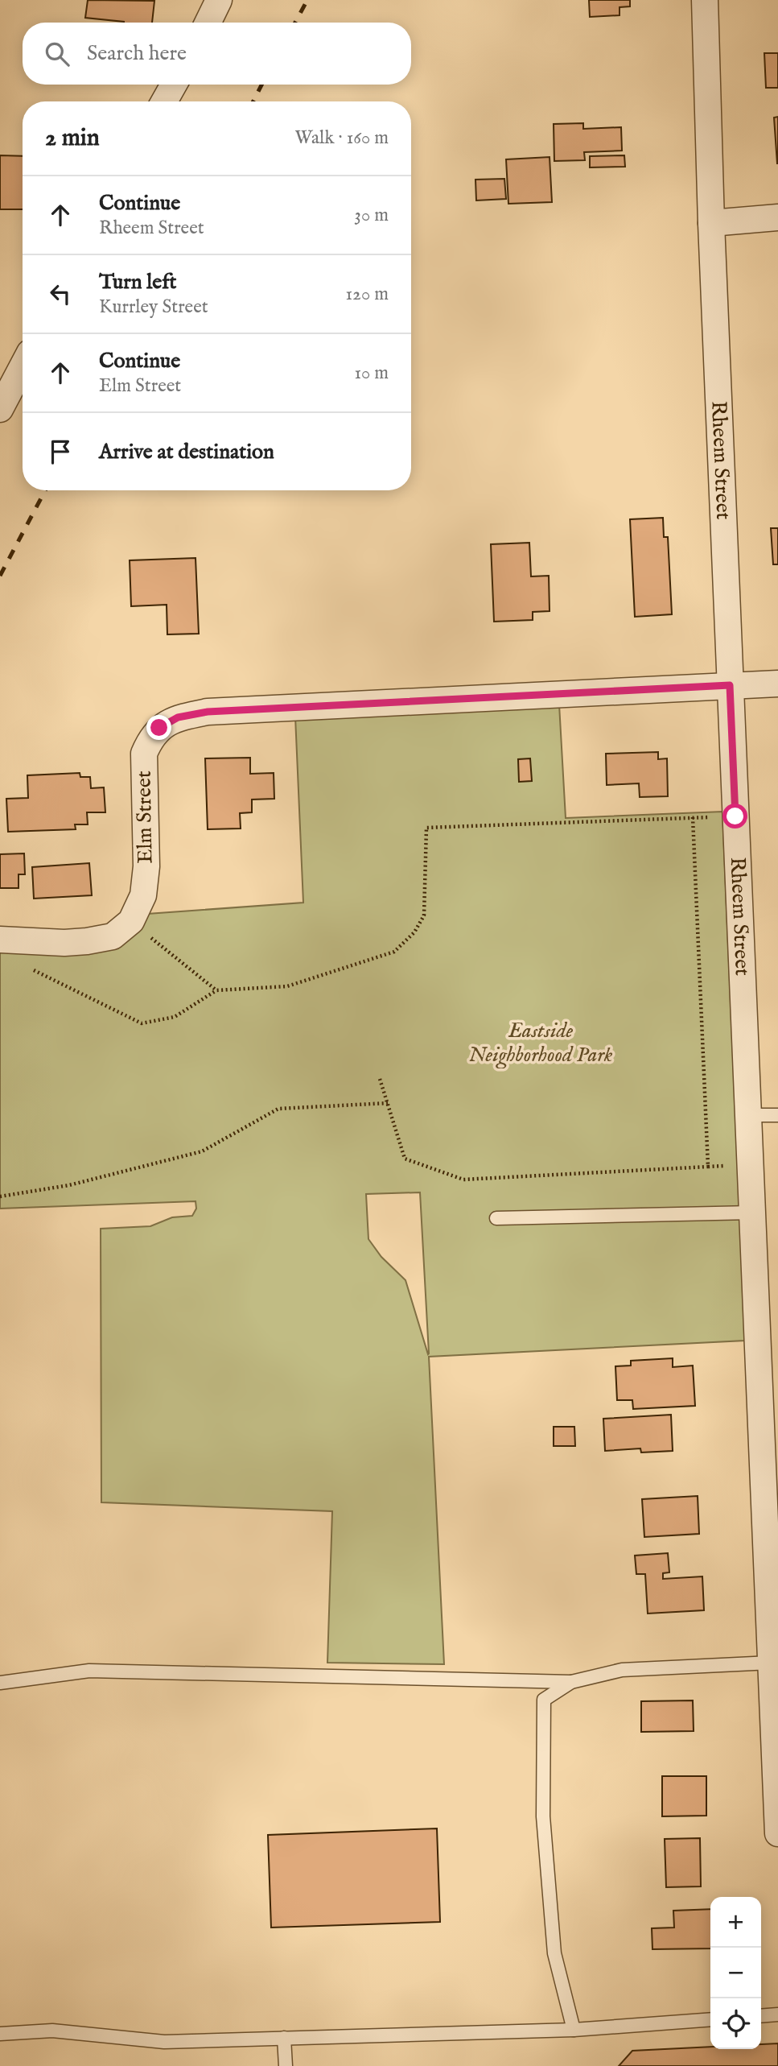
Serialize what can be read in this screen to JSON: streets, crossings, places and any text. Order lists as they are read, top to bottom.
{
  "streets": {
    "street": ["Rheem Street", "Elm Street"]
  },
  "crossings": [
    ["Rheem Street", "Elm Street"]
  ],
  "parks": ["Eastside Neighborhood Park"],
  "page": {
    "search": "Search here",
    "heading": ["2 min", "Walk · 160 m"],
    "list": [
      ["Continue", "Rheem Street", "30 m"],
      ["Turn left", "Kurrley Street", "120 m"],
      ["Continue", "Elm Street", "10 m"],
      "Arrive at destination"
    ],
    "map_buttons": ["+", "−"]
  }
}
